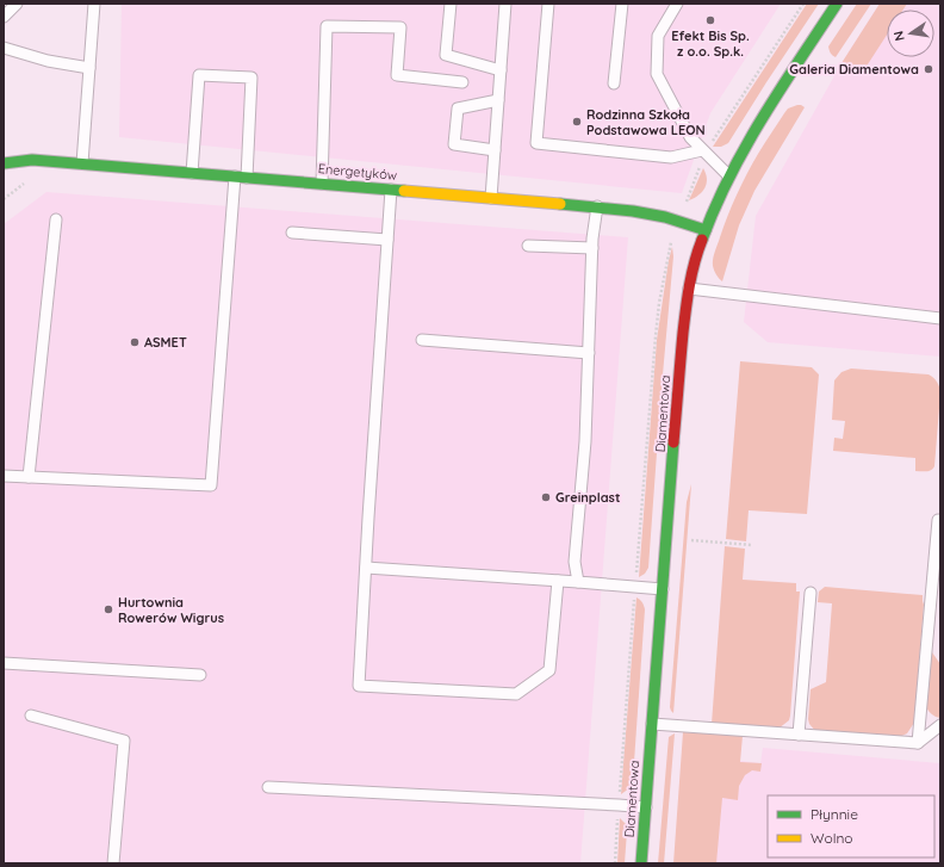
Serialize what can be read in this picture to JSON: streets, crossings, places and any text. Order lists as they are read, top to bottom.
{
  "streets": {
    "street": ["Energetyków", "Diamentowa"]
  },
  "crossings": [
    ["Energetyków", "Diamentowa"]
  ],
  "places": [
    "Efekt Bis Sp. z o.o. Sp.k.",
    "Galeria Diamentowa",
    "Rodzinna Szkoła Podstawowa LEON",
    "ASMET",
    "Greinplast",
    "Hurtownia Rowerów Wigrus"
  ],
  "legend": ["Płynnie", "Wolno"],
  "north": "left"
}
